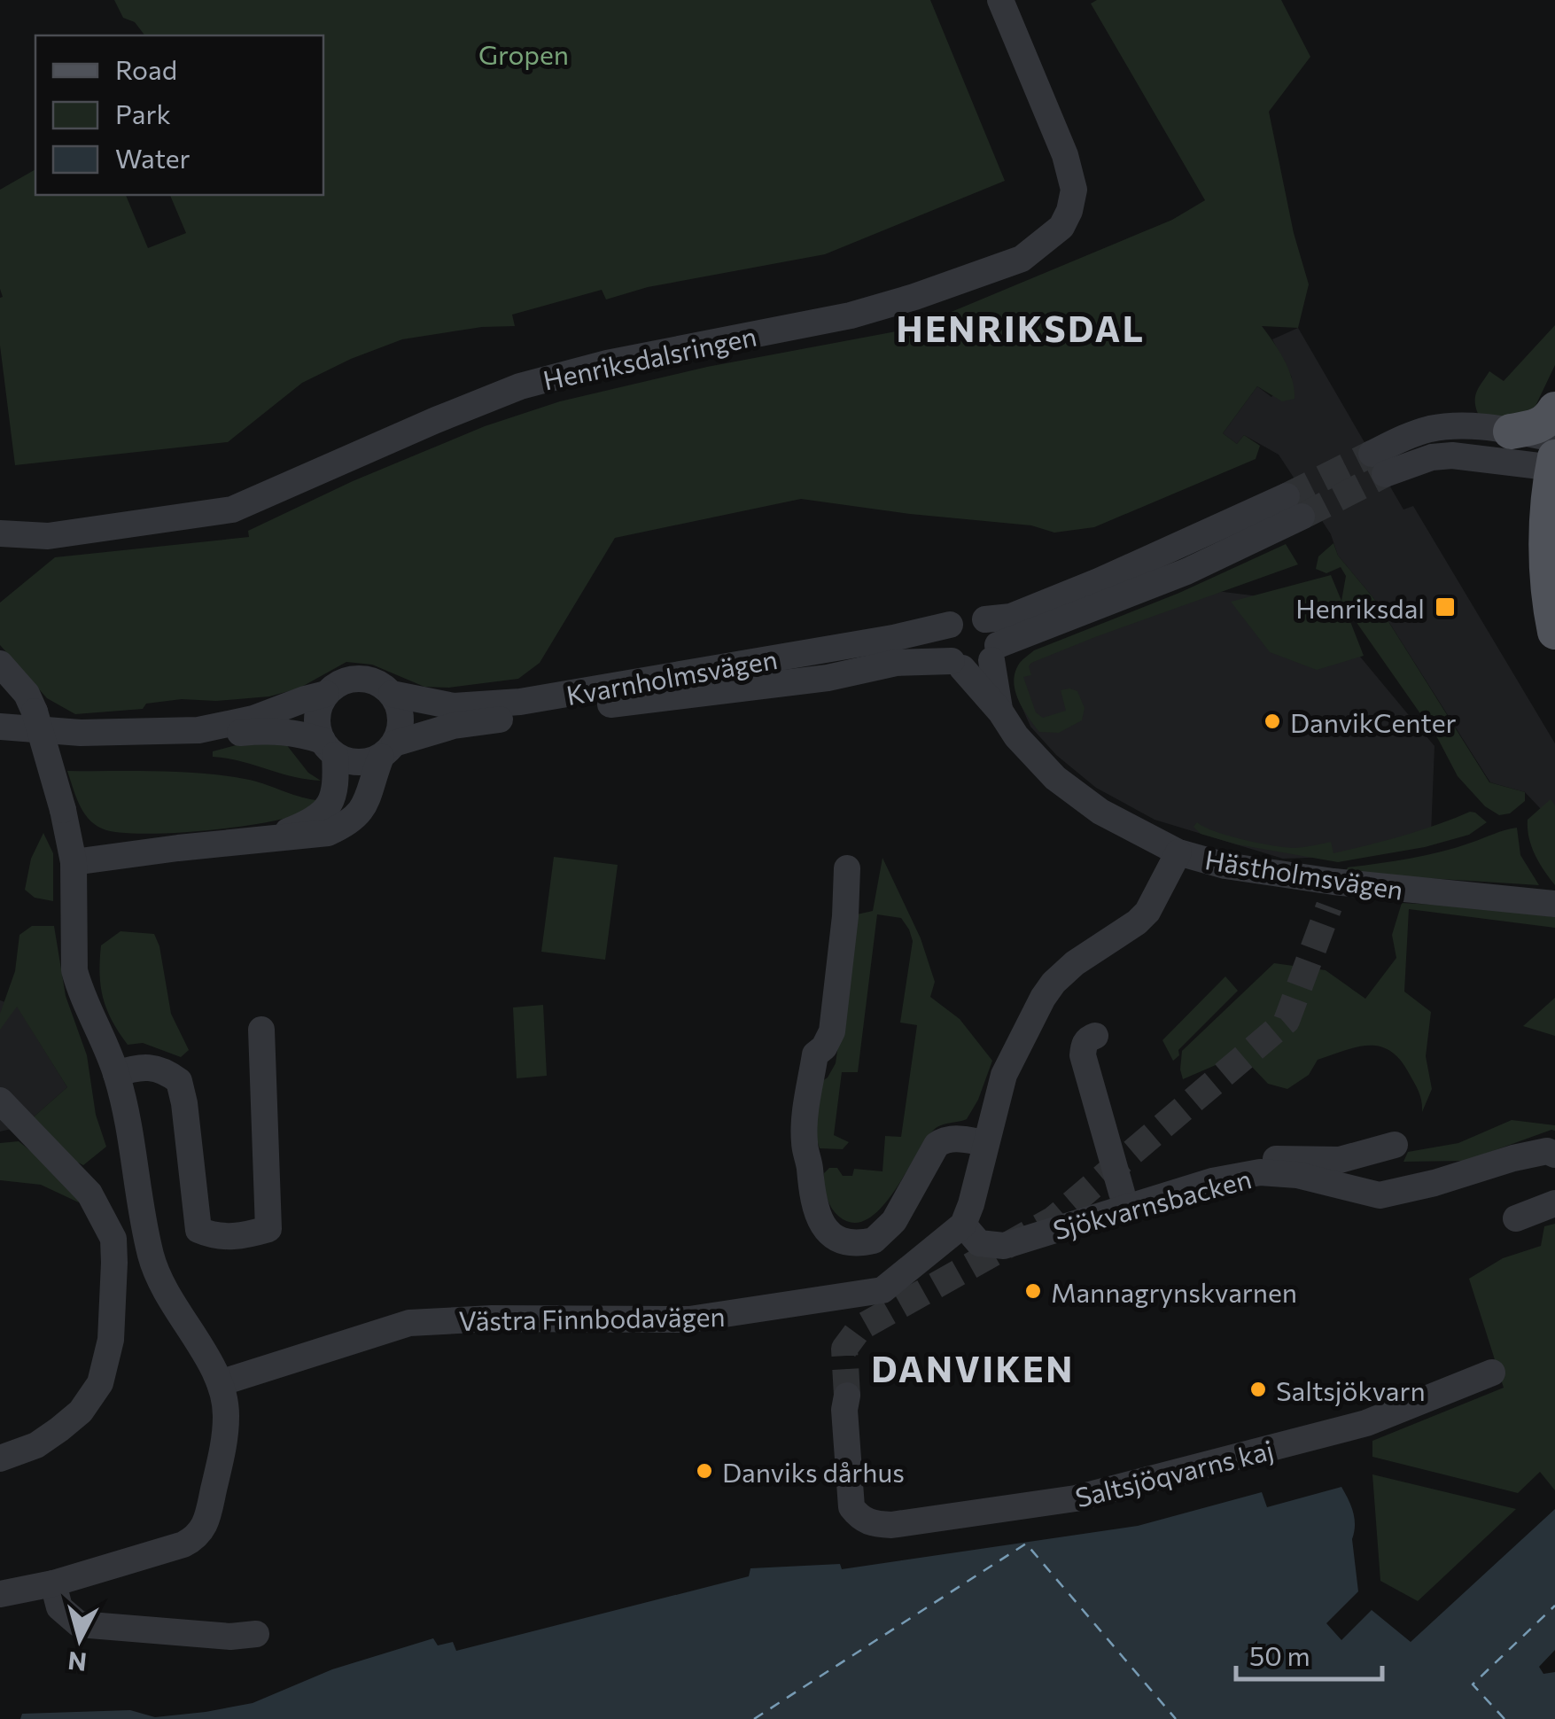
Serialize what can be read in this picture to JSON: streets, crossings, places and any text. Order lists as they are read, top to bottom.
{
  "streets": {
    "street": [
      "Henriksdalsringen",
      "Kvarnholmsvägen",
      "Hästholmsvägen",
      "Sjökvarnsbacken",
      "Västra Finnbodavägen",
      "Saltsjöqvarns kaj"
    ]
  },
  "crossings": [
    ["Kvarnholmsvägen", "Hästholmsvägen"],
    ["Sjökvarnsbacken", "Västra Finnbodavägen"]
  ],
  "districts": ["HENRIKSDAL", "DANVIKEN"],
  "parks": ["Gropen"],
  "places": {
    "transit": ["Henriksdal"],
    "other": [
      "DanvikCenter",
      "Mannagrynskvarnen",
      "Saltsjökvarn",
      "Danviks dårhus"
    ]
  },
  "legend": ["Road", "Park", "Water"],
  "scale_bar": "50 m",
  "north": "bottom"
}
